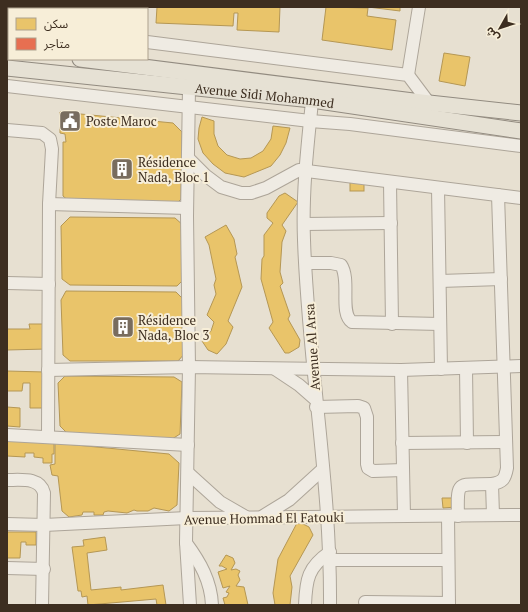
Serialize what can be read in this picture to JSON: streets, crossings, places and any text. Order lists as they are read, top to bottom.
{
  "streets": {
    "main road": ["Avenue Sidi Mohammed"],
    "street": ["Avenue Al Arsa", "Avenue Hommad El Fatouki"]
  },
  "crossings": [
    ["Avenue Sidi Mohammed", "Avenue Al Arsa"],
    ["Avenue Al Arsa", "Avenue Hommad El Fatouki"]
  ],
  "places": {
    "public building": ["Poste Maroc"],
    "building": ["Résidence Nada, Bloc 1", "Résidence Nada, Bloc 3"]
  },
  "legend": ["سكن", "متاجر"],
  "north": "bottom left"
}
